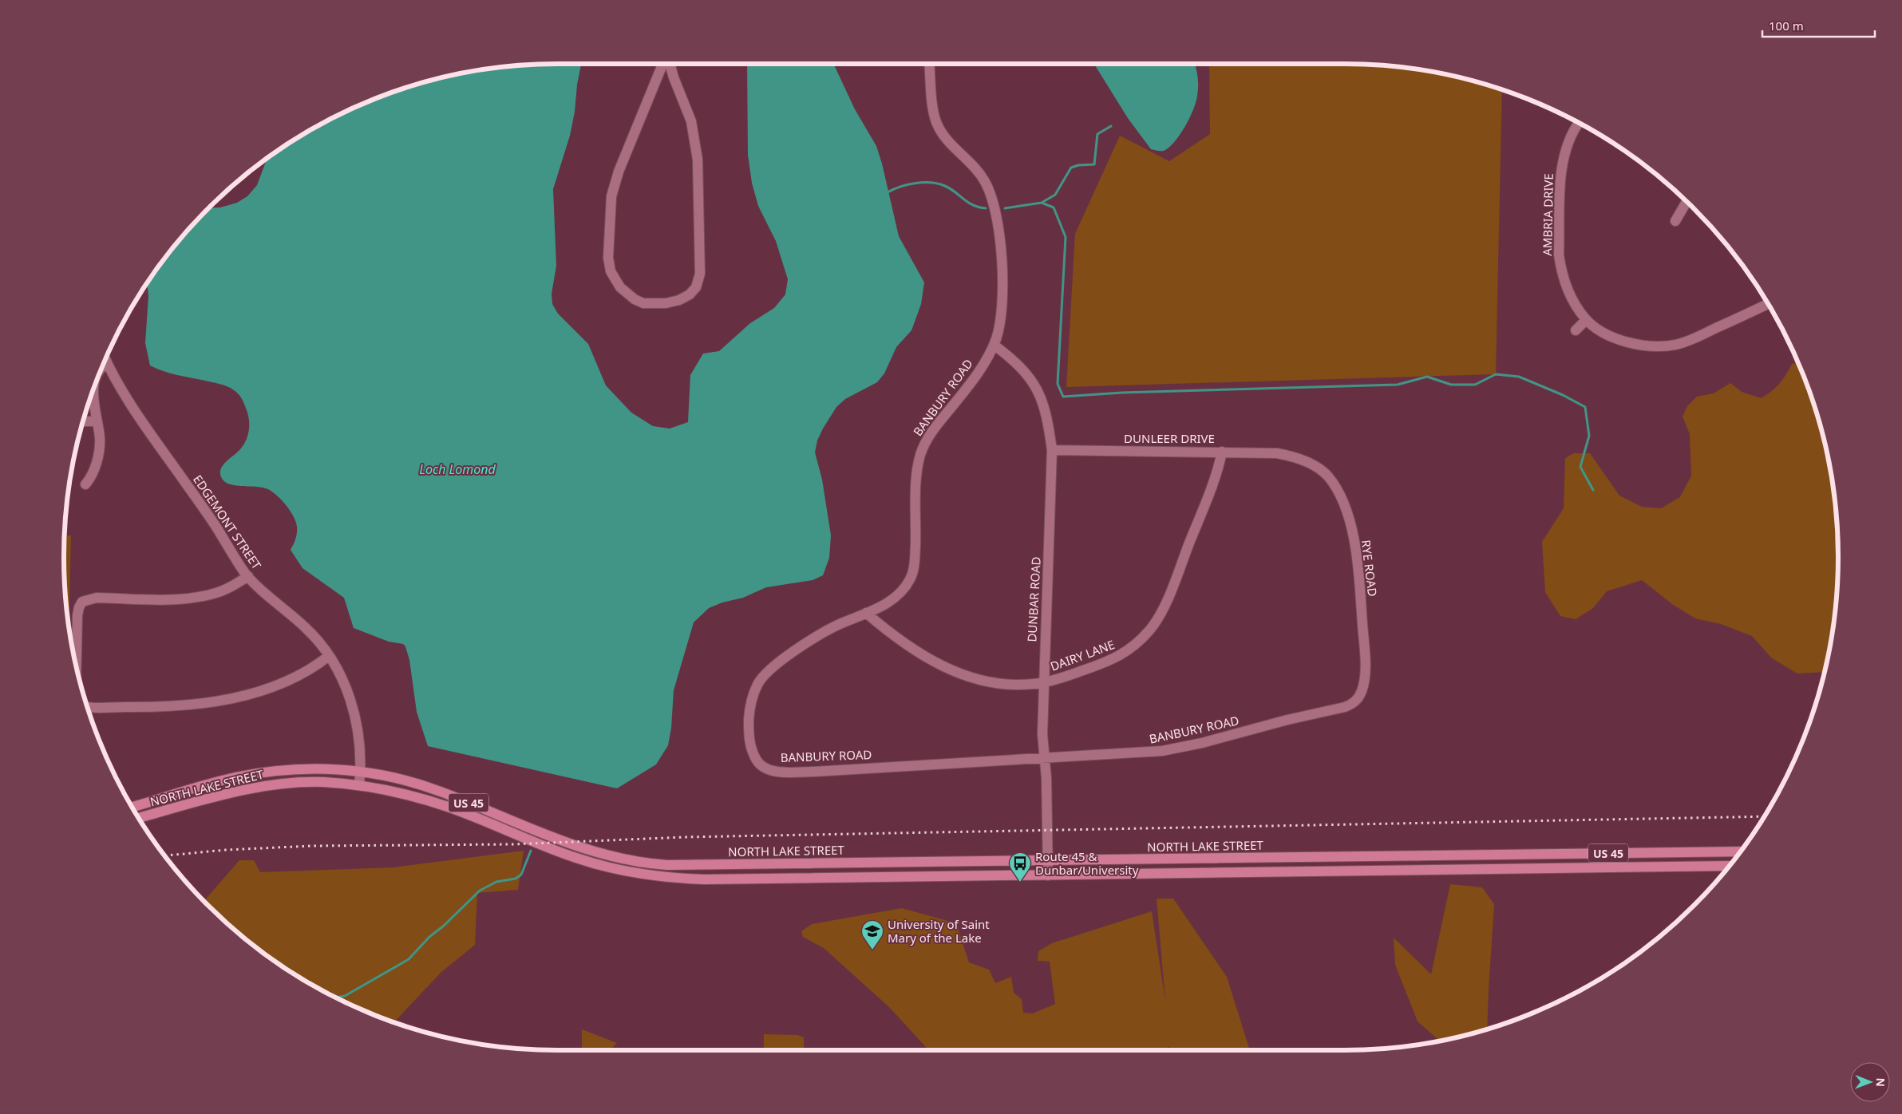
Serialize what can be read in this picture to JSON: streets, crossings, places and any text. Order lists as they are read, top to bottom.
{
  "streets": {
    "main road": ["NORTH LAKE STREET", "US 45"],
    "street": [
      "AMBRIA DRIVE",
      "BANBURY ROAD",
      "DUNLEER DRIVE",
      "EDGEMONT STREET",
      "RYE ROAD",
      "DUNBAR ROAD",
      "DAIRY LANE"
    ]
  },
  "crossings": [
    ["BANBURY ROAD", "RYE ROAD"],
    ["BANBURY ROAD", "DUNBAR ROAD"],
    ["BANBURY ROAD", "DAIRY LANE"],
    ["DUNLEER DRIVE", "RYE ROAD"],
    ["DUNLEER DRIVE", "DUNBAR ROAD"],
    ["DUNLEER DRIVE", "DAIRY LANE"],
    ["EDGEMONT STREET", "NORTH LAKE STREET"],
    ["DUNBAR ROAD", "DAIRY LANE"],
    ["DUNBAR ROAD", "NORTH LAKE STREET"]
  ],
  "water": ["Loch Lomond"],
  "places": {
    "bus stop": ["Route 45 & Dunbar/University"],
    "school or university": ["University of Saint Mary of the Lake"]
  },
  "scale_bar": "100 m",
  "north": "right"
}
